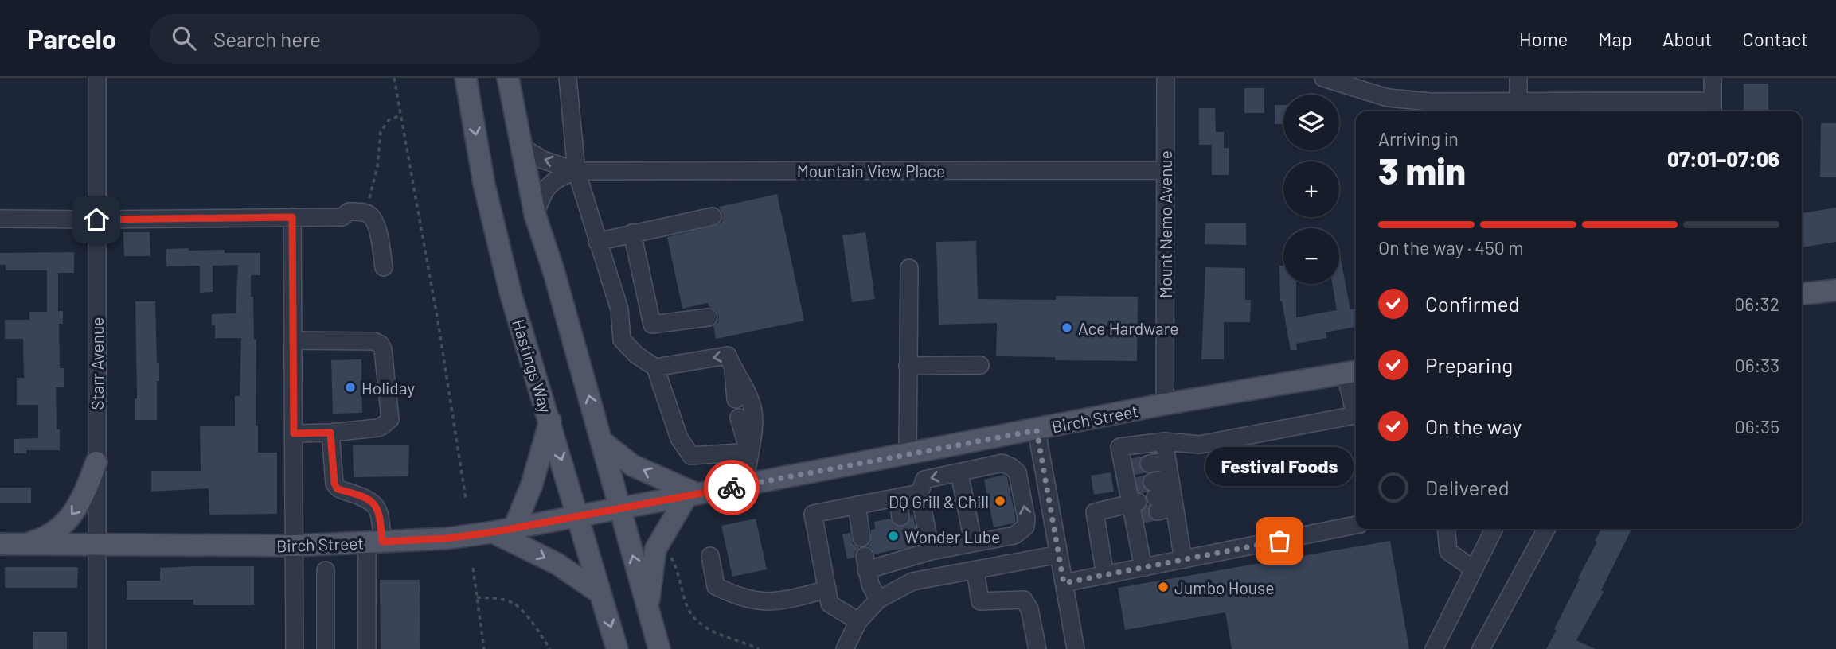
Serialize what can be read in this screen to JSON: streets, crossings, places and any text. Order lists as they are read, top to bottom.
{
  "streets": {
    "main road": ["Hastings Way", "Birch Street"],
    "street": ["Mountain View Place", "Mount Nemo Avenue", "Starr Avenue"]
  },
  "crossings": [
    ["Mountain View Place", "Mount Nemo Avenue"],
    ["Mount Nemo Avenue", "Birch Street"],
    ["Starr Avenue", "Birch Street"],
    ["Hastings Way", "Birch Street"]
  ],
  "places": [
    "Ace Hardware",
    "Holiday",
    "DQ Grill & Chill",
    "Wonder Lube",
    "Festival Foods",
    "Jumbo House"
  ],
  "page": {
    "header": "Parcelo",
    "search": "Search here",
    "nav": [
      "Home",
      "Map",
      "About",
      "Contact"
    ],
    "map_buttons": ["+", "−"],
    "heading": ["3 min", "Arriving in", "07:01–07:06"],
    "bar": "On the way · 450 m",
    "list": [
      ["Confirmed", "06:32"],
      ["Preparing", "06:33"],
      ["On the way", "06:35"],
      "Delivered"
    ],
    "bubble": "Festival Foods"
  }
}
